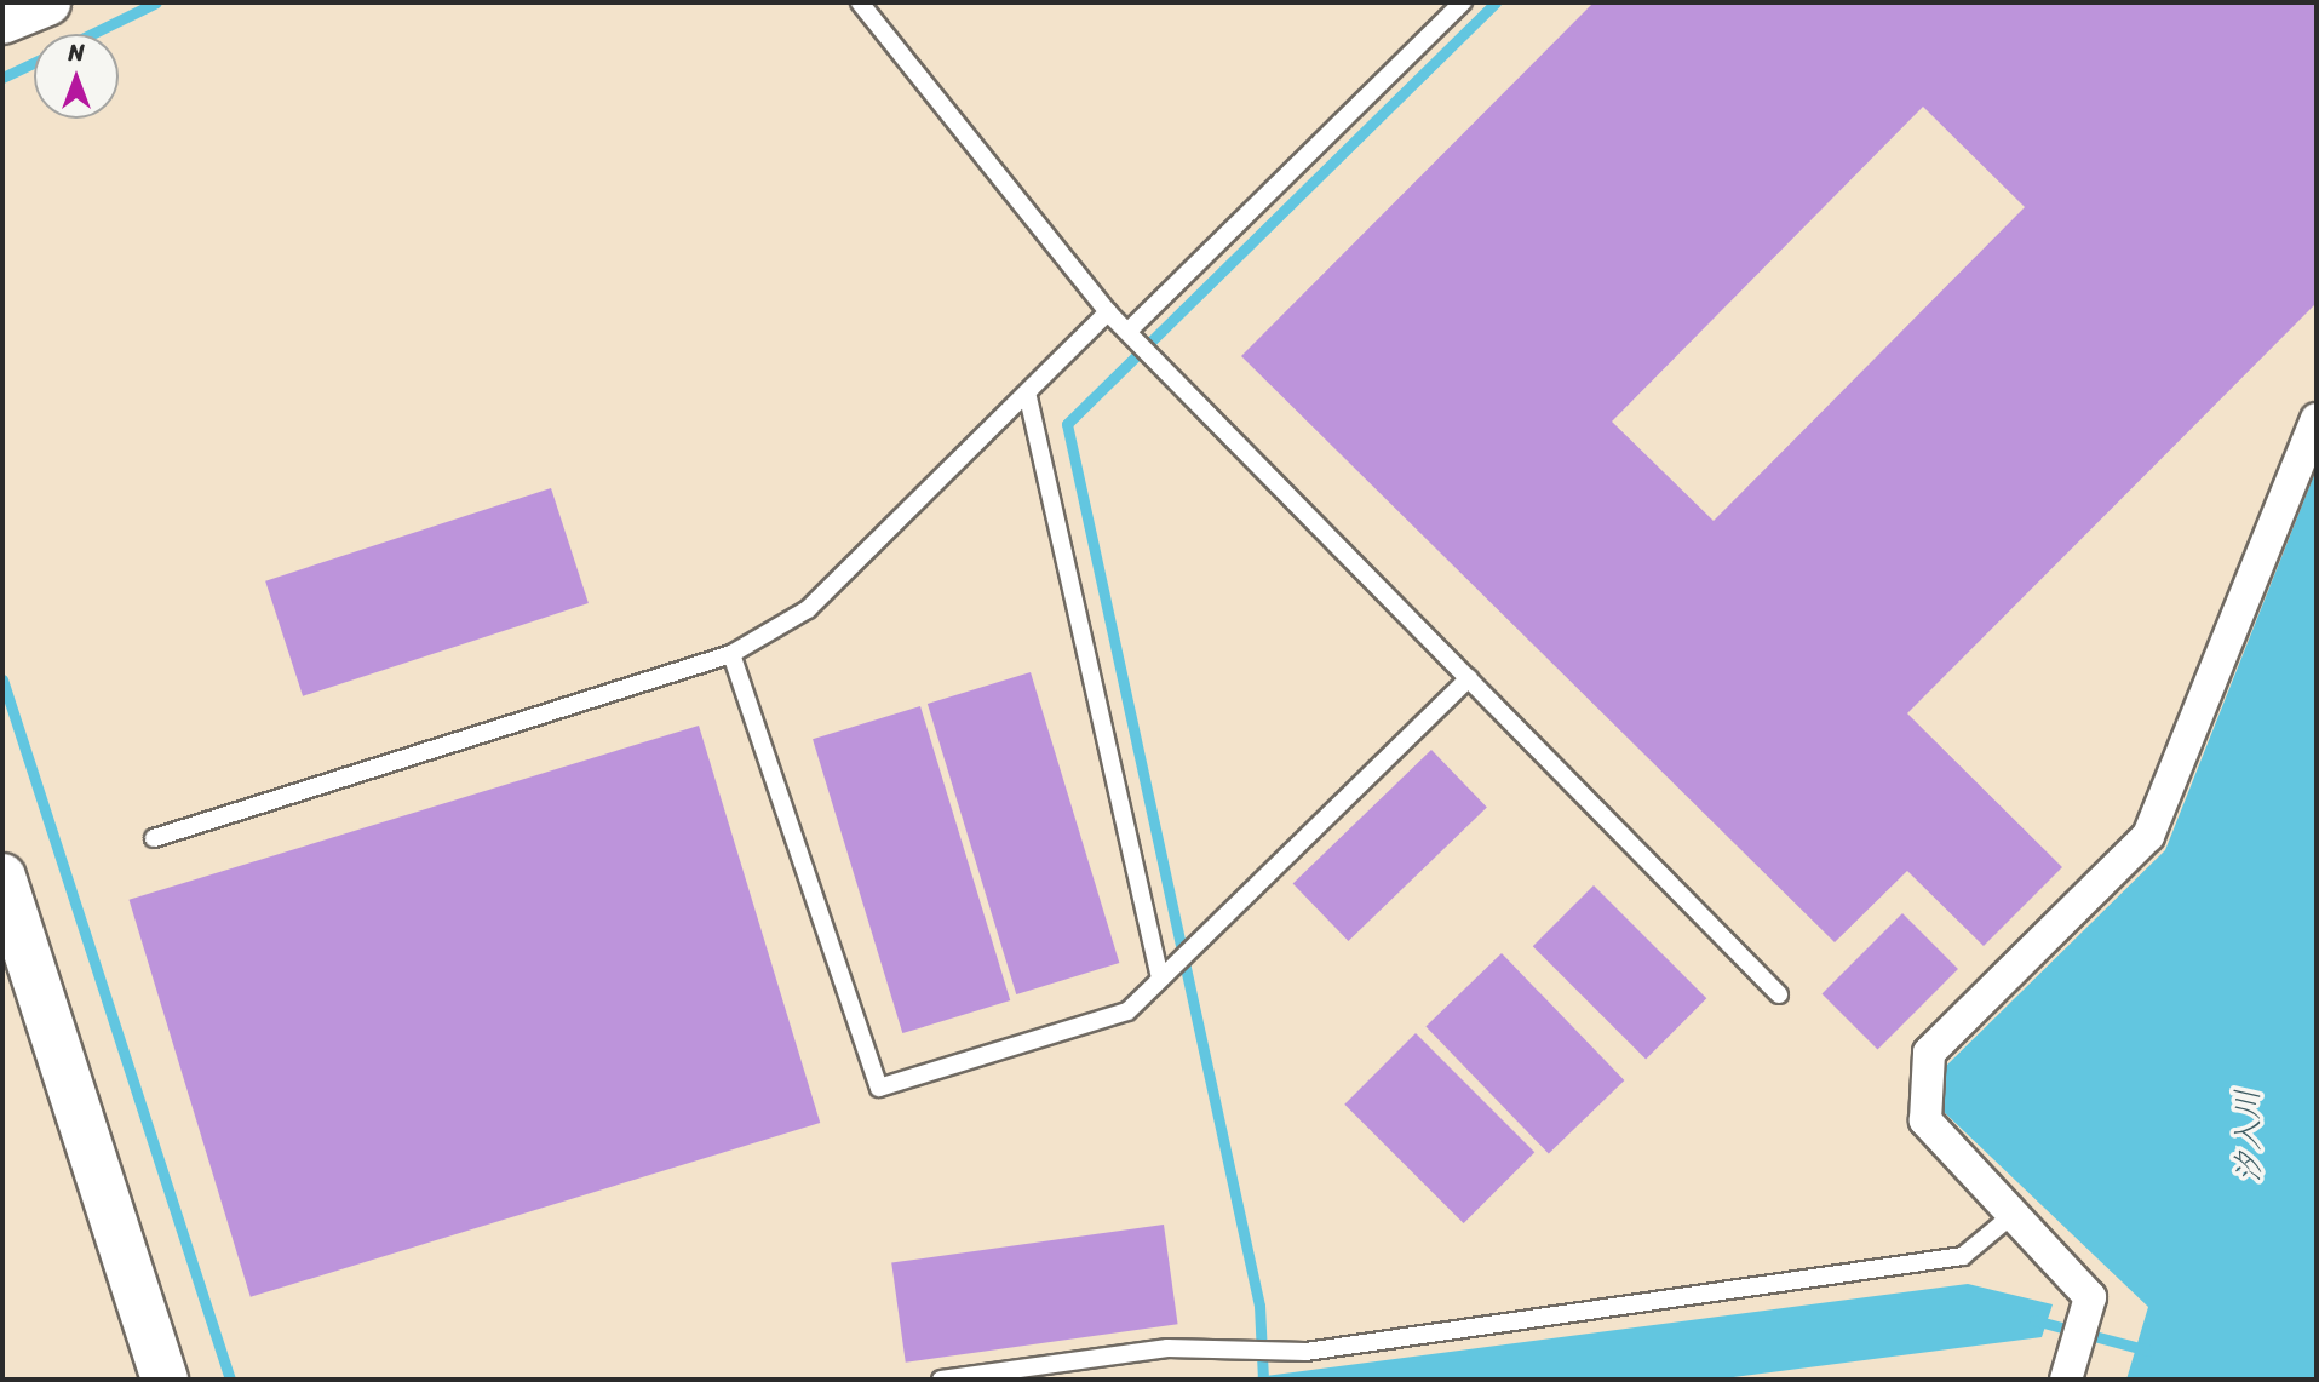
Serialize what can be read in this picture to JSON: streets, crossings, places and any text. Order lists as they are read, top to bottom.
{
  "water": ["汐入川"],
  "north": "top"
}
